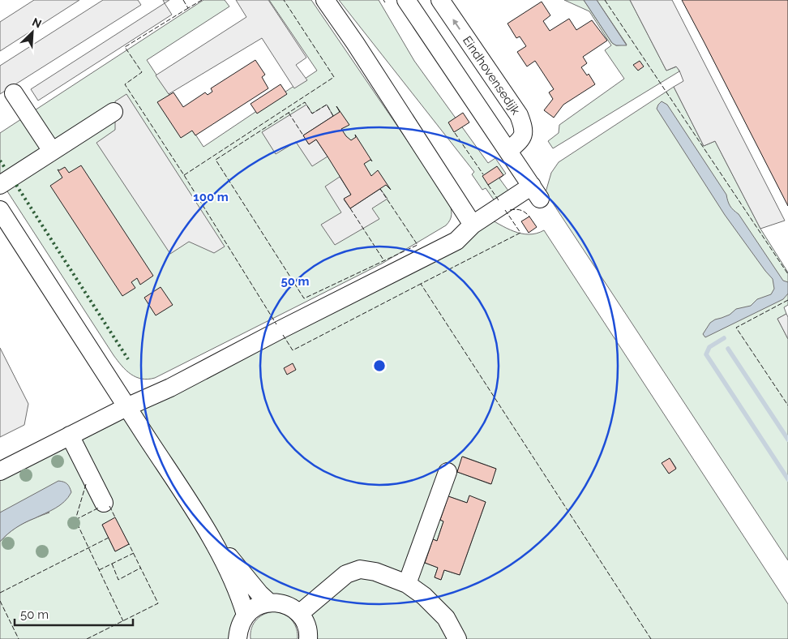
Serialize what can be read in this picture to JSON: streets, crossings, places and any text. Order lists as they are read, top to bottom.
{
  "streets": {
    "street": ["Eindhovensedijk"]
  },
  "scale_bar": "50 m",
  "north": "top right",
  "rings": ["100 m", "50 m"]
}
